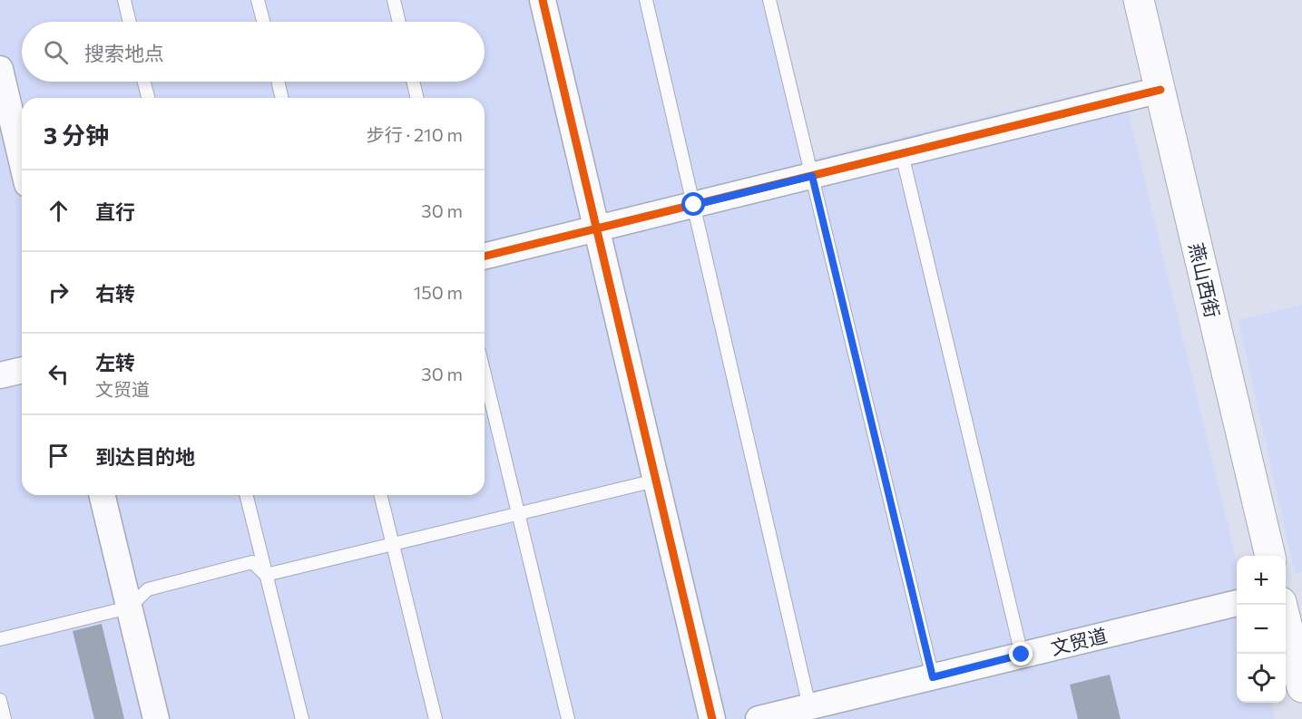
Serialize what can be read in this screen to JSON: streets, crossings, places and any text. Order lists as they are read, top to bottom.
{
  "streets": {
    "street": ["燕山西街", "文贸道"]
  },
  "page": {
    "search": "搜索地点",
    "heading": ["3 分钟", "步行 · 210 m"],
    "list": [
      ["直行", "30 m"],
      ["右转", "150 m"],
      ["左转", "文贸道", "30 m"],
      "到达目的地"
    ],
    "map_buttons": ["+", "−"]
  }
}
